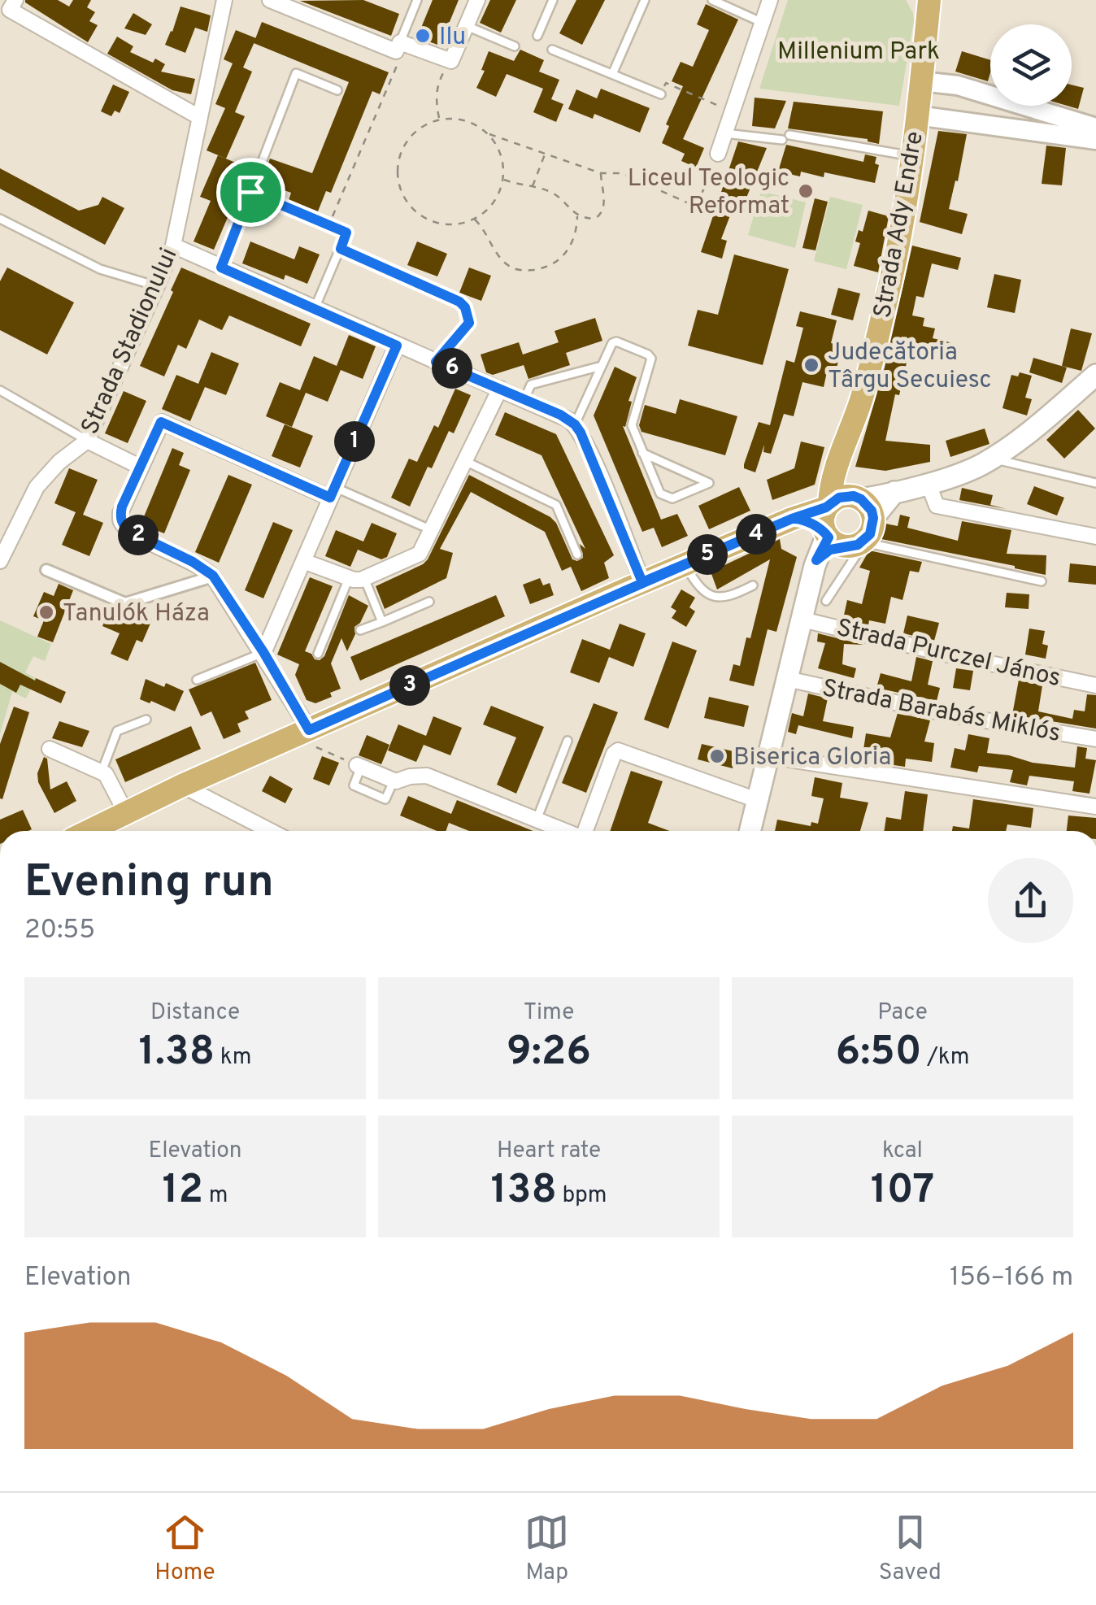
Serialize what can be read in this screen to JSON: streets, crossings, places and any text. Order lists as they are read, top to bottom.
{
  "streets": {
    "main road": ["Strada Ady Endre"],
    "street": ["Strada Stadionului", "Strada Purczel János", "Strada Barabás Miklós"]
  },
  "parks": ["Millenium Park"],
  "places": [
    "Ilu",
    "Liceul Teologic Reformat",
    "Judecătoria Târgu Secuiesc",
    "Tanulók Háza",
    "Biserica Gloria"
  ],
  "page": {
    "pins": [
      "6",
      "1",
      "4",
      "2",
      "5",
      "3"
    ],
    "heading": ["Evening run", "20:55"],
    "stats": [
      ["Distance", "1.38 km"],
      ["Time", "9:26"],
      ["Pace", "6:50 /km"],
      ["Elevation", "12 m"],
      ["Heart rate", "138 bpm"],
      ["kcal", "107"]
    ],
    "chart": ["Elevation", "156–166 m"],
    "tabs": ["Home", "Map", "Saved"]
  }
}
